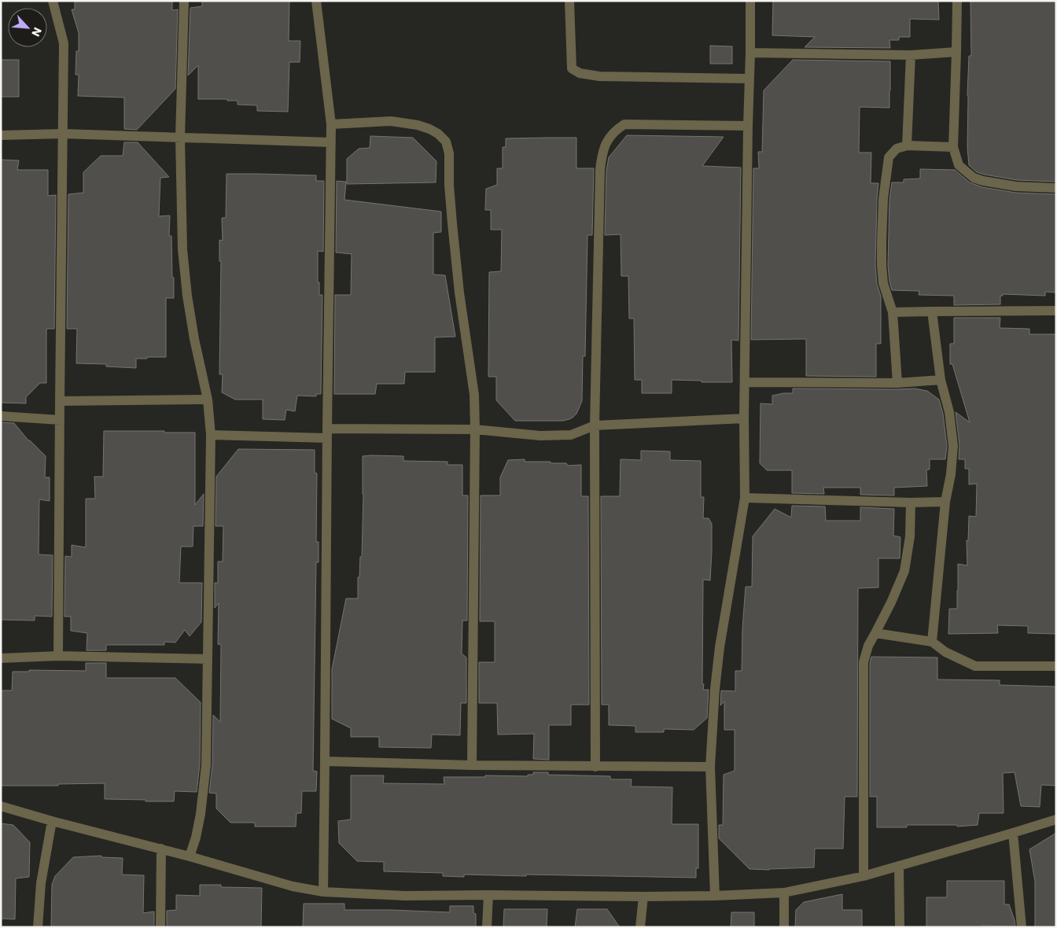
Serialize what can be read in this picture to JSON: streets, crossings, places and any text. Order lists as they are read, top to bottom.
{
  "north": "bottom right"
}
